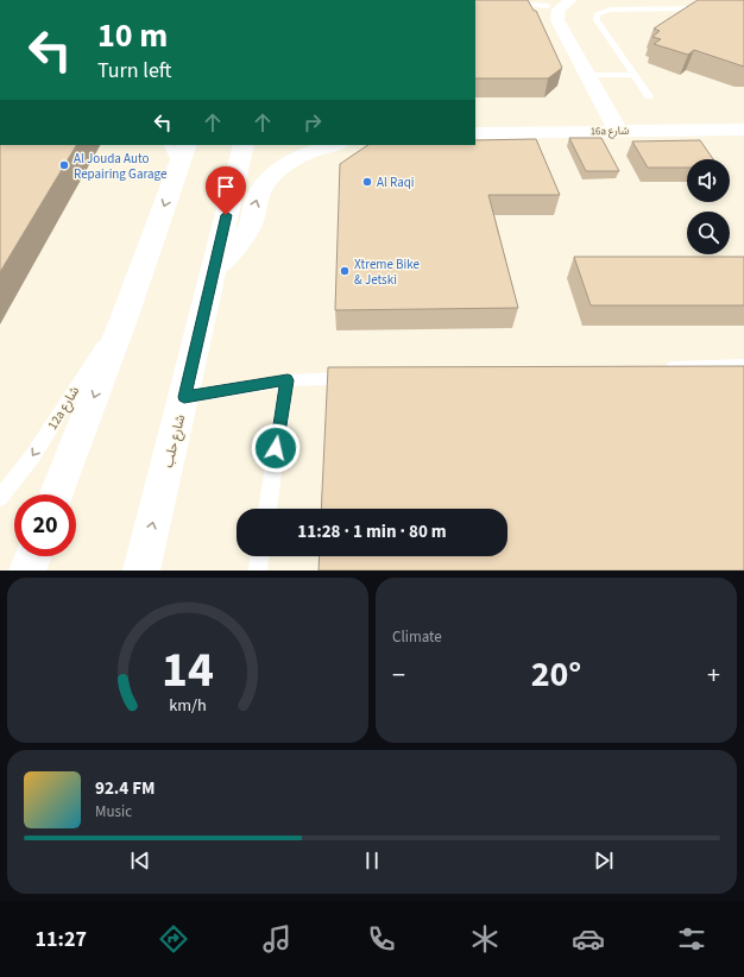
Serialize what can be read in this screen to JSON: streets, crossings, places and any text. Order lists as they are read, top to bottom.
{
  "streets": {
    "street": ["16a شارع", "شارع حلب"],
    "lane": ["12a شارع"]
  },
  "one_way": ["12a شارع"],
  "places": ["Al Jouda Auto Repairing Garage", "Al Raqi", "Xtreme Bike & Jetski"],
  "page": {
    "turn": ["10 m", "Turn left"],
    "limit": "20",
    "trip": "11:28 · 1 min · 80 m",
    "tile": "Climate",
    "heat": ["−", "20°", "+"],
    "song": ["92.4 FM", "Music"],
    "tabs": "11:27",
    "gauge": ["14", "km/h"]
  }
}
